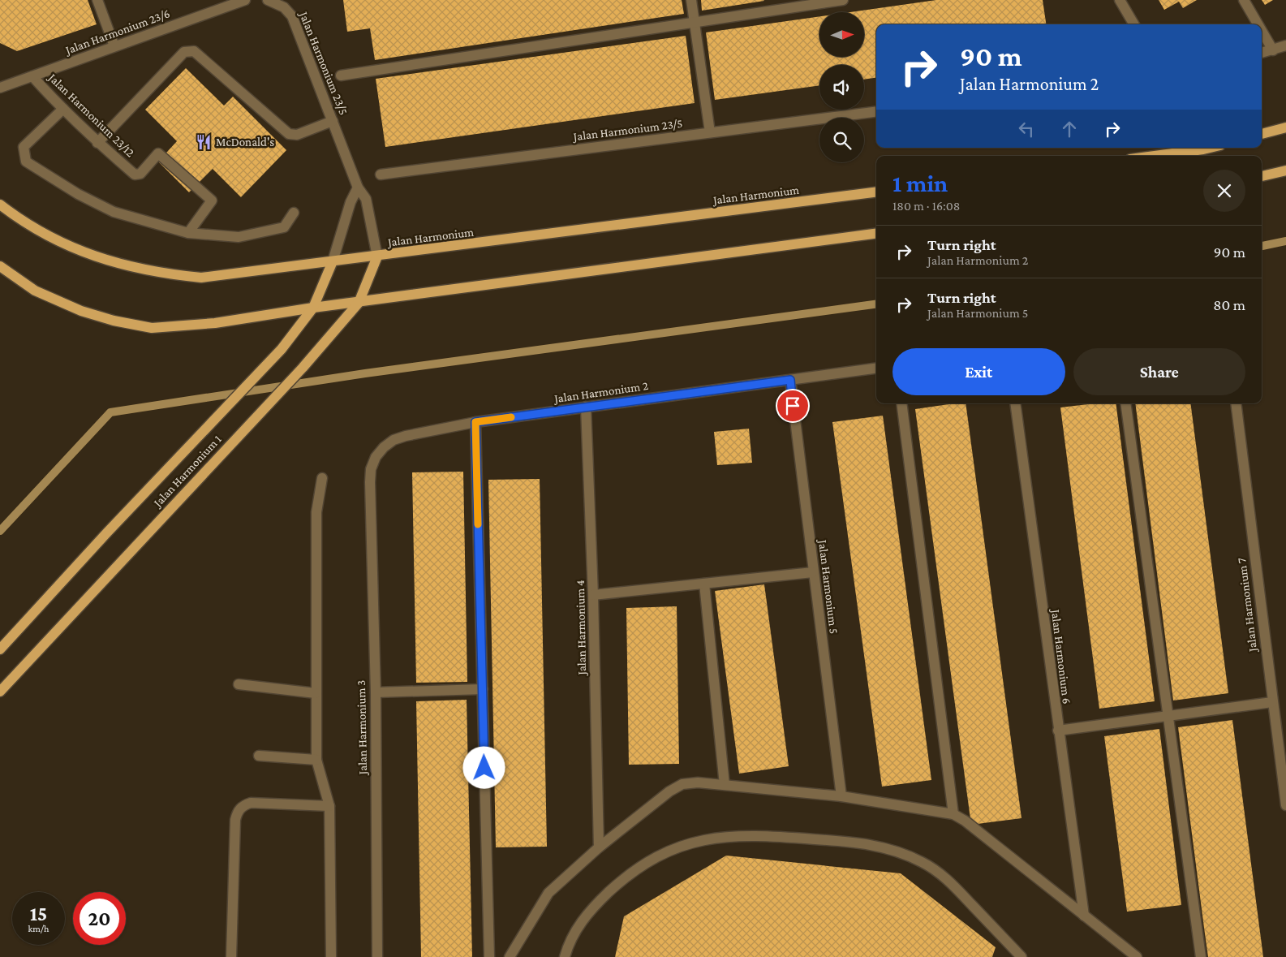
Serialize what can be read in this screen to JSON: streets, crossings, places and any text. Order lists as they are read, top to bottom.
{
  "streets": {
    "main road": ["Jalan Harmonium", "Jalan Harmonium 1"],
    "street": [
      "Jalan Harmonium 23/6",
      "Jalan Harmonium 23/5",
      "Jalan Harmonium 23/12",
      "Jalan Harmonium 2",
      "Jalan Harmonium 5",
      "Jalan Harmonium 7",
      "Jalan Harmonium 4",
      "Jalan Harmonium 6",
      "Jalan Harmonium 3"
    ]
  },
  "crossings": [
    ["Jalan Harmonium 23/6", "Jalan Harmonium 23/12"],
    ["Jalan Harmonium 23/5", "Jalan Harmonium"],
    ["Jalan Harmonium 23/5", "Jalan Harmonium 1"],
    ["Jalan Harmonium", "Jalan Harmonium 1"],
    ["Jalan Harmonium 2", "Jalan Harmonium 5"],
    ["Jalan Harmonium 2", "Jalan Harmonium 4"],
    ["Jalan Harmonium 2", "Jalan Harmonium 3"]
  ],
  "places": {
    "restaurant": ["McDonald's"]
  },
  "north": "right",
  "page": {
    "turn": ["90 m", "Jalan Harmonium 2"],
    "heading": ["1 min", "180 m · 16:08"],
    "list": [
      {
        "name": "Turn right",
        "note": "Jalan Harmonium 2",
        "value": "90 m"
      },
      {
        "name": "Turn right",
        "note": "Jalan Harmonium 5",
        "value": "80 m"
      }
    ],
    "buttons": ["Exit", "Share"],
    "speed": "15 km/h",
    "limit": "20"
  }
}
